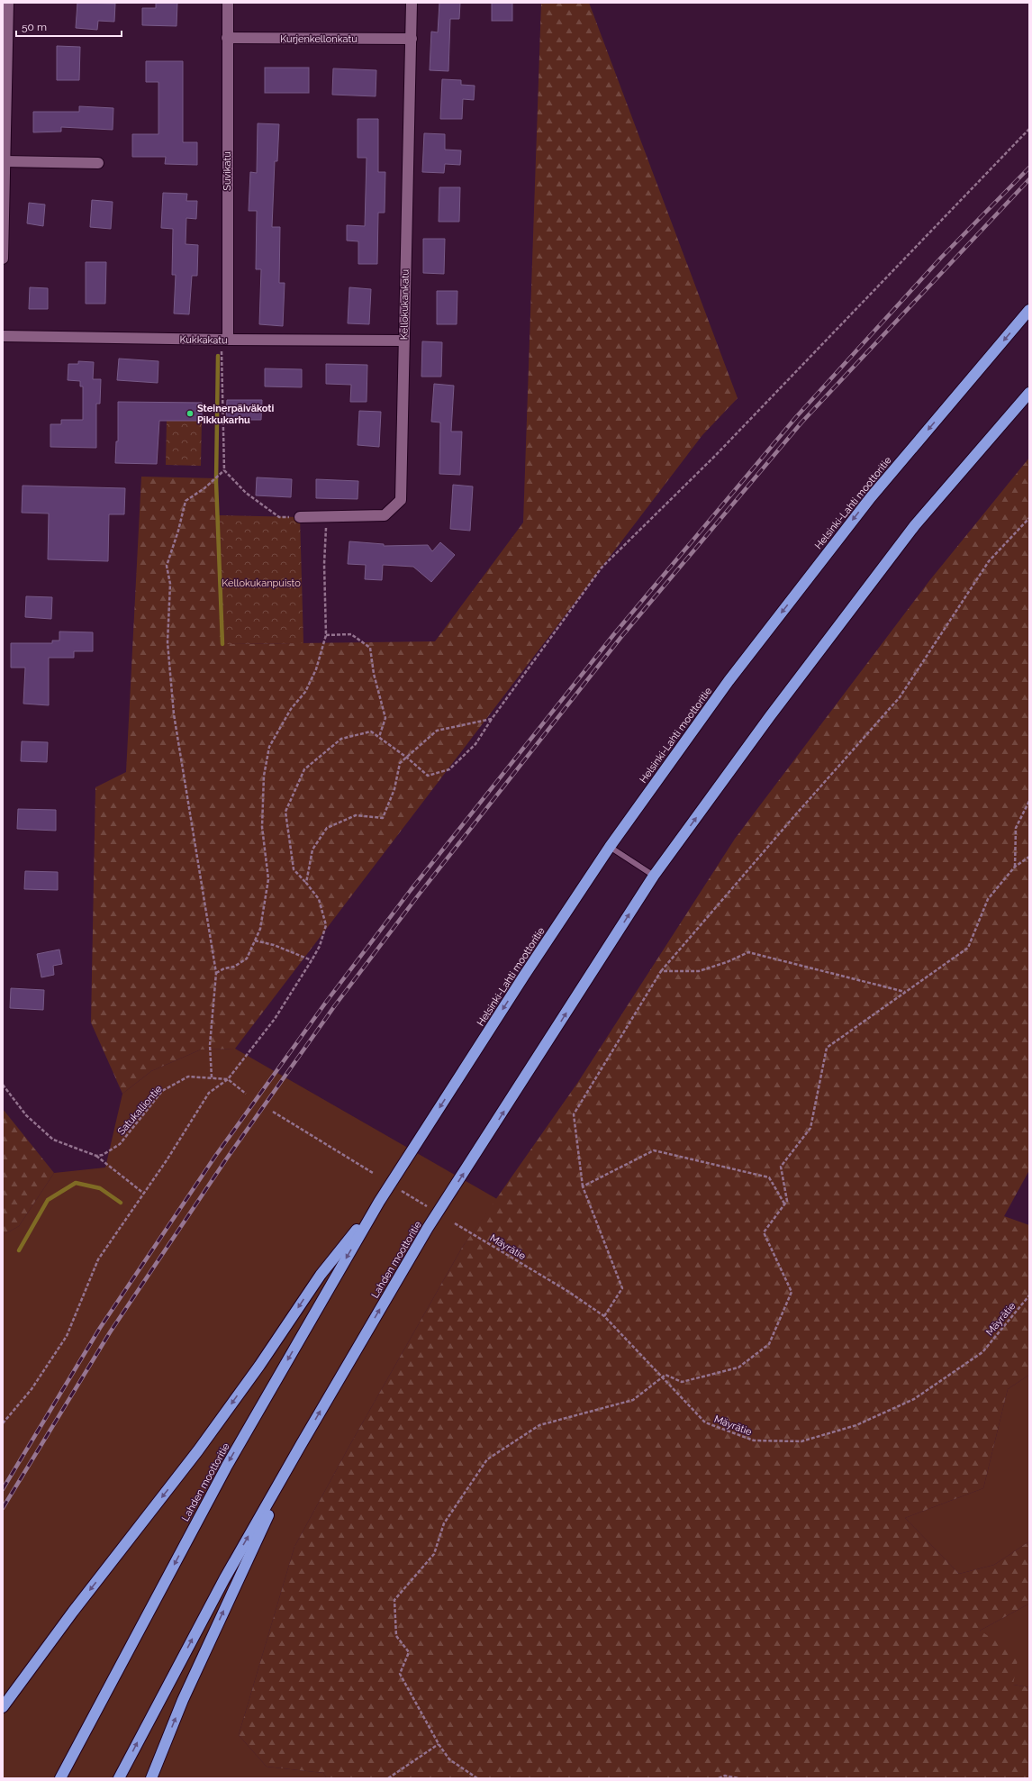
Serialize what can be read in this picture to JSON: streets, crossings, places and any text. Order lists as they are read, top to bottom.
{
  "streets": {
    "highway": ["Helsinki-Lahti moottoritie", "Lahden moottoritie"],
    "street": [
      "Kurjenkellonkatu",
      "Suvikatu",
      "Kellokukankatu",
      "Kukkakatu"
    ],
    "path": ["Satukalliontie", "Mäyrätie"]
  },
  "crossings": [
    ["Kurjenkellonkatu", "Suvikatu"],
    ["Kurjenkellonkatu", "Kellokukankatu"],
    ["Suvikatu", "Kukkakatu"],
    ["Kellokukankatu", "Kukkakatu"],
    ["Helsinki-Lahti moottoritie", "Lahden moottoritie"]
  ],
  "parks": ["Kellokukanpuisto"],
  "places": ["Steinerpäiväkoti Pikkukarhu"],
  "scale_bar": "50 m"
}
